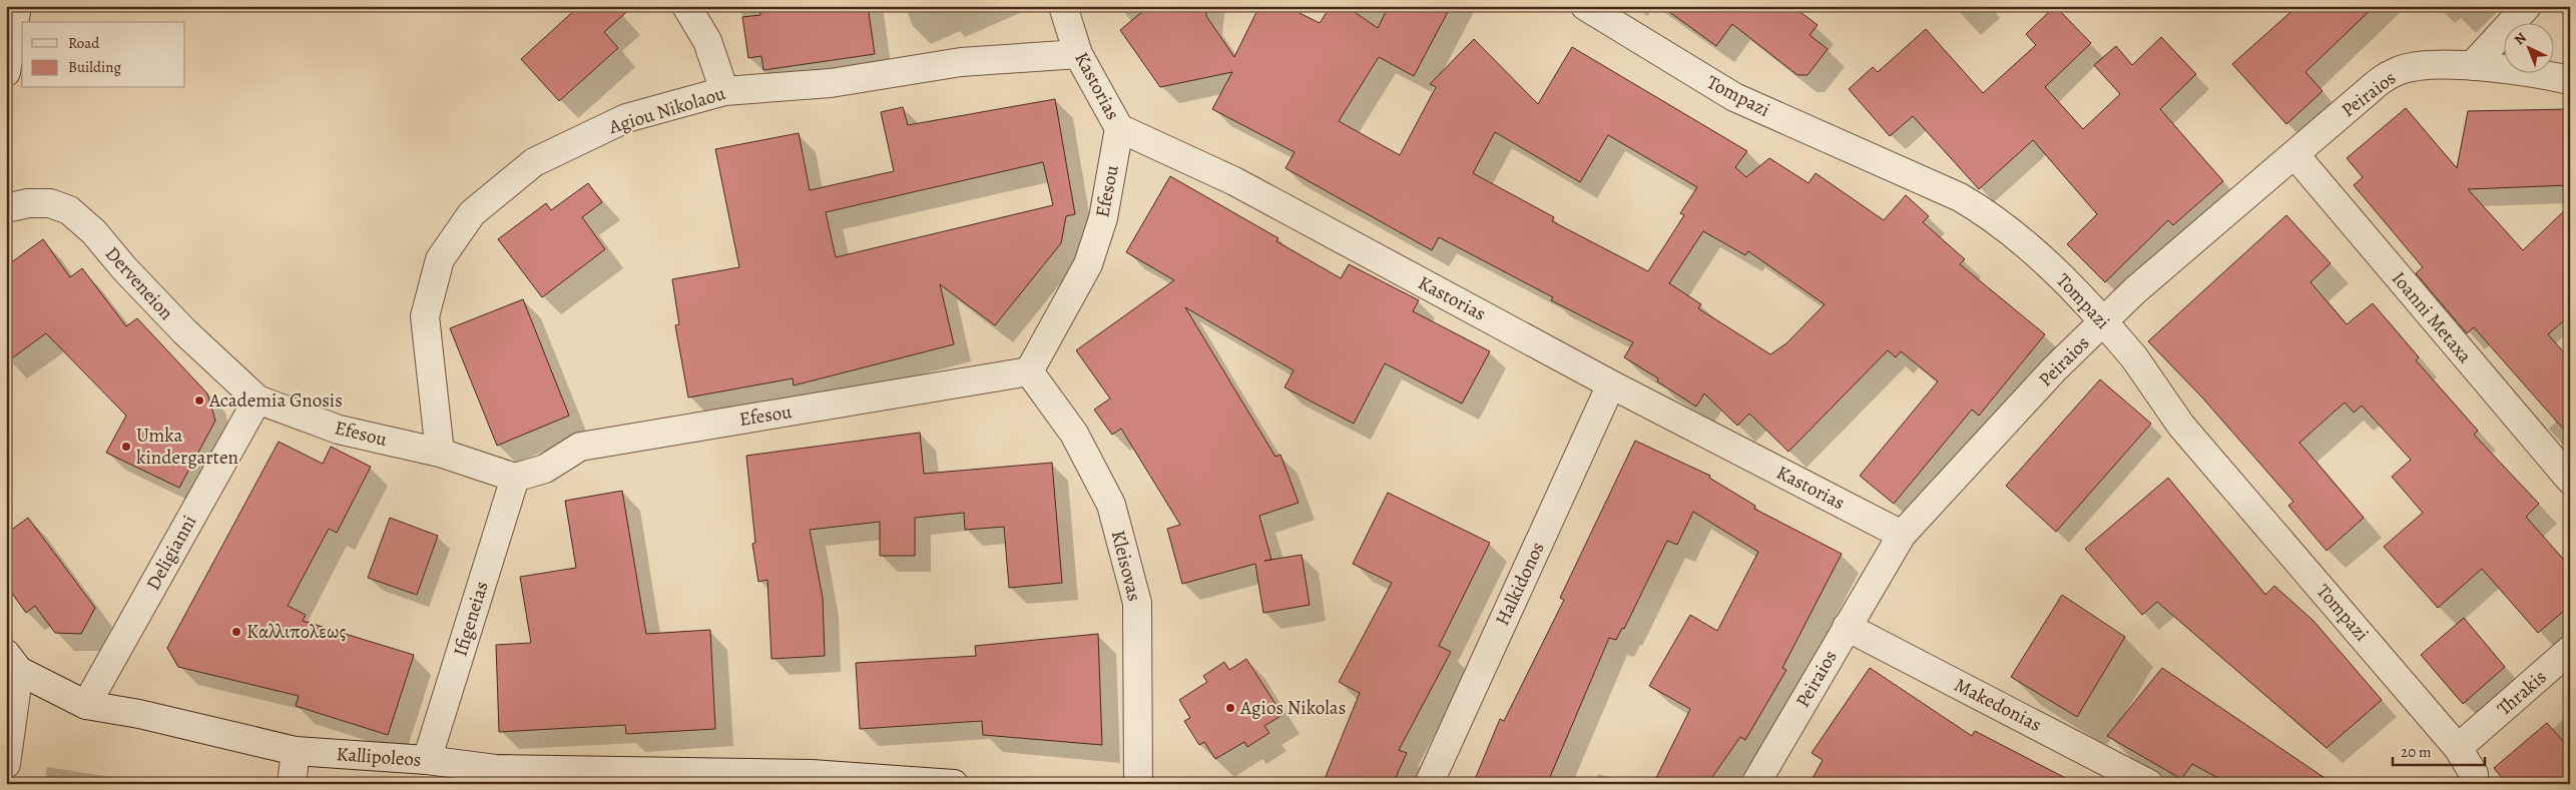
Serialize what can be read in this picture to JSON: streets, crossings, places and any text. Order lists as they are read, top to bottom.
{
  "streets": {
    "street": [
      "Kastorias",
      "Peiraios",
      "Tompazi",
      "Agiou Nikolaou",
      "Efesou",
      "Derveneion",
      "Ioanni Metaxa",
      "Deligianni",
      "Kleisovas",
      "Halkidonos",
      "Ifigeneias",
      "Thrakis",
      "Makedonias",
      "Kallipoleos"
    ]
  },
  "crossings": [
    ["Kastorias", "Peiraios"],
    ["Kastorias", "Agiou Nikolaou"],
    ["Kastorias", "Efesou"],
    ["Kastorias", "Halkidonos"],
    ["Peiraios", "Tompazi"],
    ["Peiraios", "Ioanni Metaxa"],
    ["Peiraios", "Makedonias"],
    ["Tompazi", "Thrakis"],
    ["Agiou Nikolaou", "Efesou"],
    ["Efesou", "Derveneion"],
    ["Efesou", "Deligianni"],
    ["Efesou", "Kleisovas"],
    ["Efesou", "Ifigeneias"],
    ["Derveneion", "Deligianni"],
    ["Deligianni", "Kallipoleos"],
    ["Ifigeneias", "Kallipoleos"]
  ],
  "places": [
    "Academia Gnosis",
    "Umka kindergarten",
    "Καλλιπολεως",
    "Agios Nikolas"
  ],
  "legend": ["Road", "Building"],
  "scale_bar": "20 m",
  "north": "top left"
}
